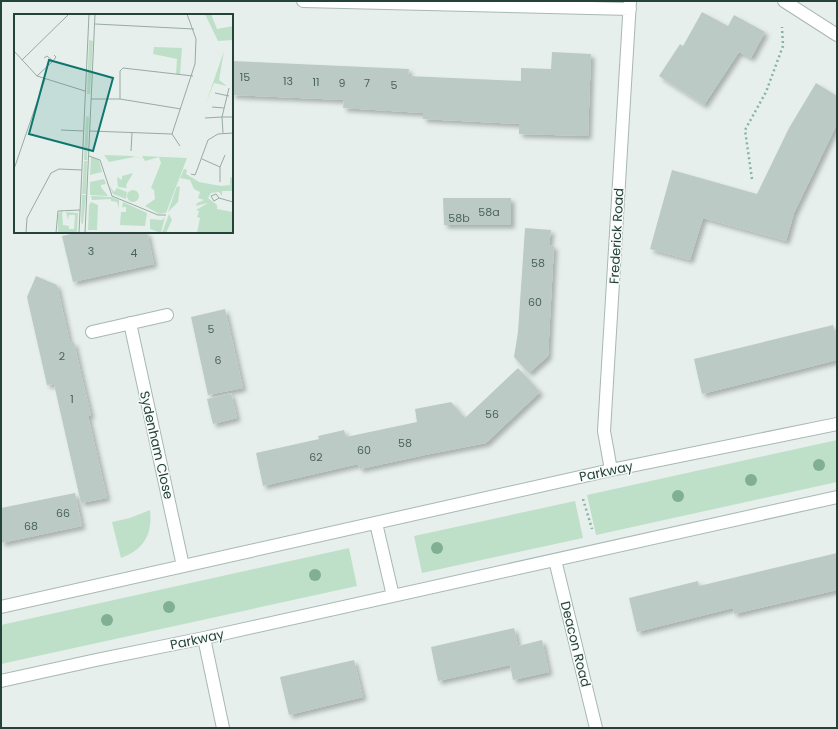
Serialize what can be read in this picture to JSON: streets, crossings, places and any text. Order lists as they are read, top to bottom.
{
  "streets": {
    "street": [
      "Frederick Road",
      "Sydenham Close",
      "Parkway",
      "Deacon Road"
    ]
  },
  "crossings": [
    ["Frederick Road", "Parkway"],
    ["Sydenham Close", "Parkway"],
    ["Parkway", "Deacon Road"]
  ],
  "house_numbers": [
    "15",
    "13",
    "11",
    "9",
    "7",
    "5",
    "58a",
    "58b",
    "3",
    "4",
    "58",
    "60",
    "5",
    "2",
    "6",
    "1",
    "56",
    "58",
    "60",
    "62",
    "66",
    "68"
  ]
}
